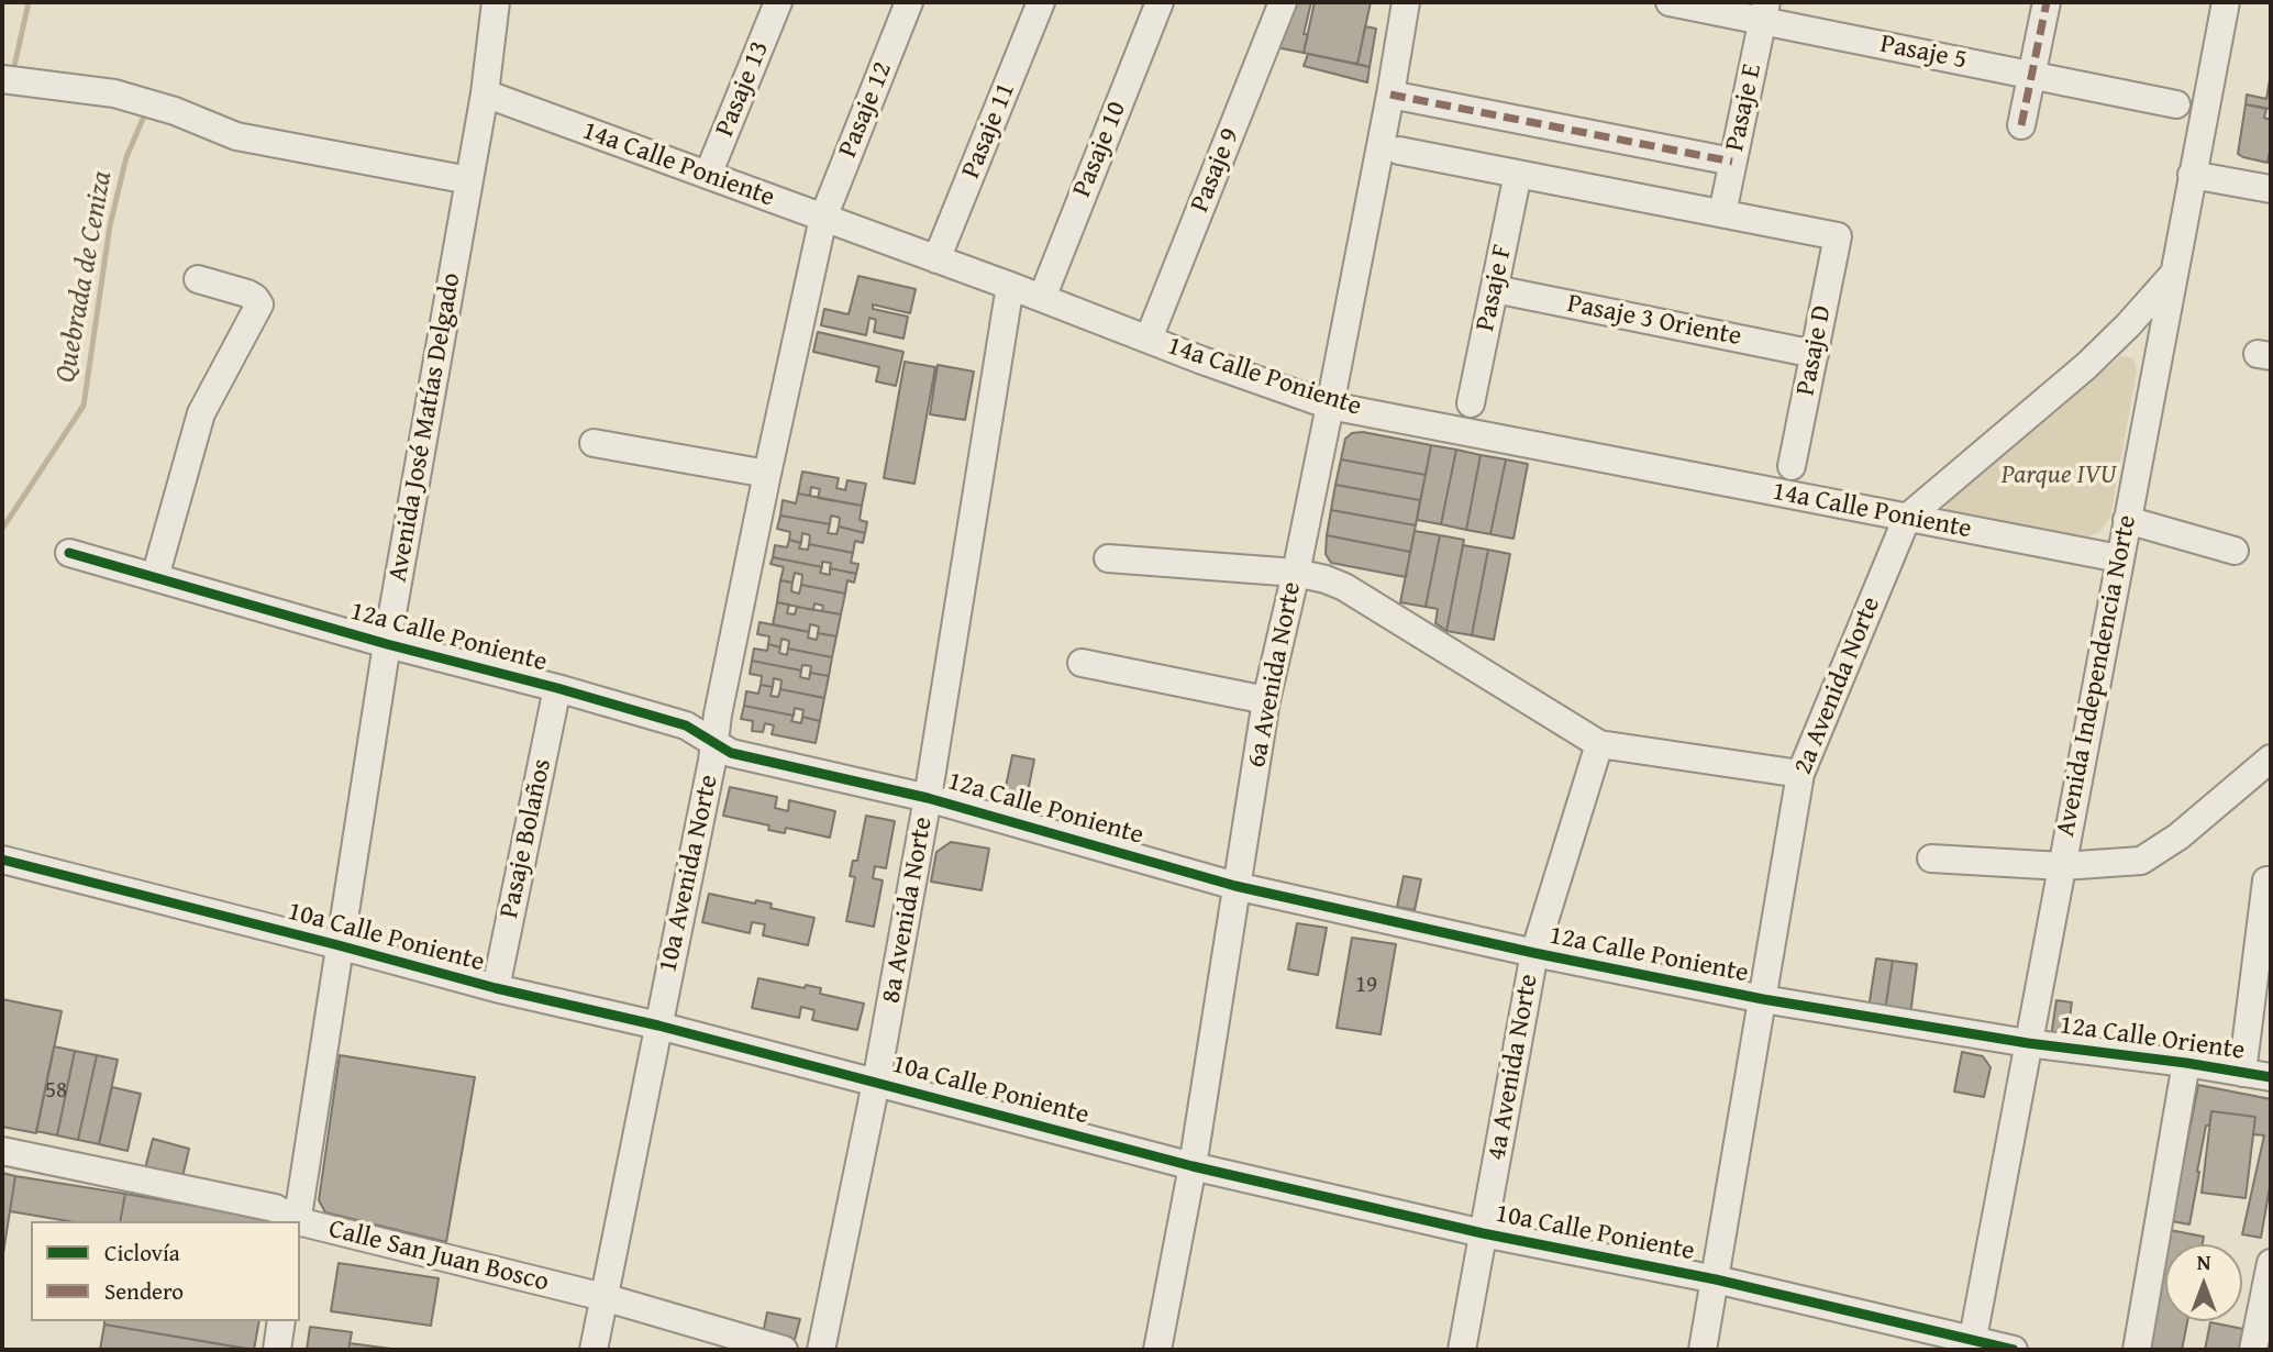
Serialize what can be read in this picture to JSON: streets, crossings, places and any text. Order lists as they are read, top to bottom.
{
  "streets": {
    "street": [
      "Pasaje 5",
      "Pasaje 13",
      "Pasaje E",
      "Pasaje 12",
      "Pasaje 11",
      "Pasaje 10",
      "14a Calle Poniente",
      "Pasaje 9",
      "Pasaje F",
      "Pasaje 3 Oriente",
      "Pasaje D",
      "Avenida José Matías Delgado",
      "12a Calle Poniente",
      "6a Avenida Norte",
      "Avenida Independencia Norte",
      "2a Avenida Norte",
      "Pasaje Bolaños",
      "10a Avenida Norte",
      "8a Avenida Norte",
      "10a Calle Poniente",
      "12a Calle Oriente",
      "4a Avenida Norte",
      "Calle San Juan Bosco"
    ]
  },
  "crossings": [
    ["Pasaje 5", "Pasaje E"],
    ["Pasaje 13", "14a Calle Poniente"],
    ["Pasaje E", "Pasaje D"],
    ["Pasaje 12", "14a Calle Poniente"],
    ["Pasaje 12", "10a Avenida Norte"],
    ["Pasaje 11", "14a Calle Poniente"],
    ["Pasaje 10", "14a Calle Poniente"],
    ["14a Calle Poniente", "Pasaje 9"],
    ["14a Calle Poniente", "Avenida José Matías Delgado"],
    ["14a Calle Poniente", "6a Avenida Norte"],
    ["14a Calle Poniente", "Avenida Independencia Norte"],
    ["14a Calle Poniente", "2a Avenida Norte"],
    ["14a Calle Poniente", "10a Avenida Norte"],
    ["14a Calle Poniente", "8a Avenida Norte"],
    ["Pasaje F", "Pasaje 3 Oriente"],
    ["Pasaje 3 Oriente", "Pasaje D"],
    ["Avenida José Matías Delgado", "12a Calle Poniente"],
    ["Avenida José Matías Delgado", "10a Calle Poniente"],
    ["12a Calle Poniente", "6a Avenida Norte"],
    ["12a Calle Poniente", "Avenida Independencia Norte"],
    ["12a Calle Poniente", "2a Avenida Norte"],
    ["12a Calle Poniente", "Pasaje Bolaños"],
    ["12a Calle Poniente", "10a Avenida Norte"],
    ["12a Calle Poniente", "8a Avenida Norte"],
    ["12a Calle Poniente", "12a Calle Oriente"],
    ["12a Calle Poniente", "4a Avenida Norte"],
    ["6a Avenida Norte", "10a Calle Poniente"],
    ["Avenida Independencia Norte", "2a Avenida Norte"],
    ["Avenida Independencia Norte", "10a Calle Poniente"],
    ["Avenida Independencia Norte", "12a Calle Oriente"],
    ["2a Avenida Norte", "10a Calle Poniente"],
    ["Pasaje Bolaños", "10a Calle Poniente"],
    ["10a Avenida Norte", "10a Calle Poniente"],
    ["10a Avenida Norte", "Calle San Juan Bosco"],
    ["8a Avenida Norte", "10a Calle Poniente"],
    ["10a Calle Poniente", "4a Avenida Norte"]
  ],
  "water": ["Quebrada de Ceniza"],
  "parks": ["Parque IVU"],
  "house_numbers": ["19", "58"],
  "legend": ["Ciclovía", "Sendero"],
  "north": "top"
}
